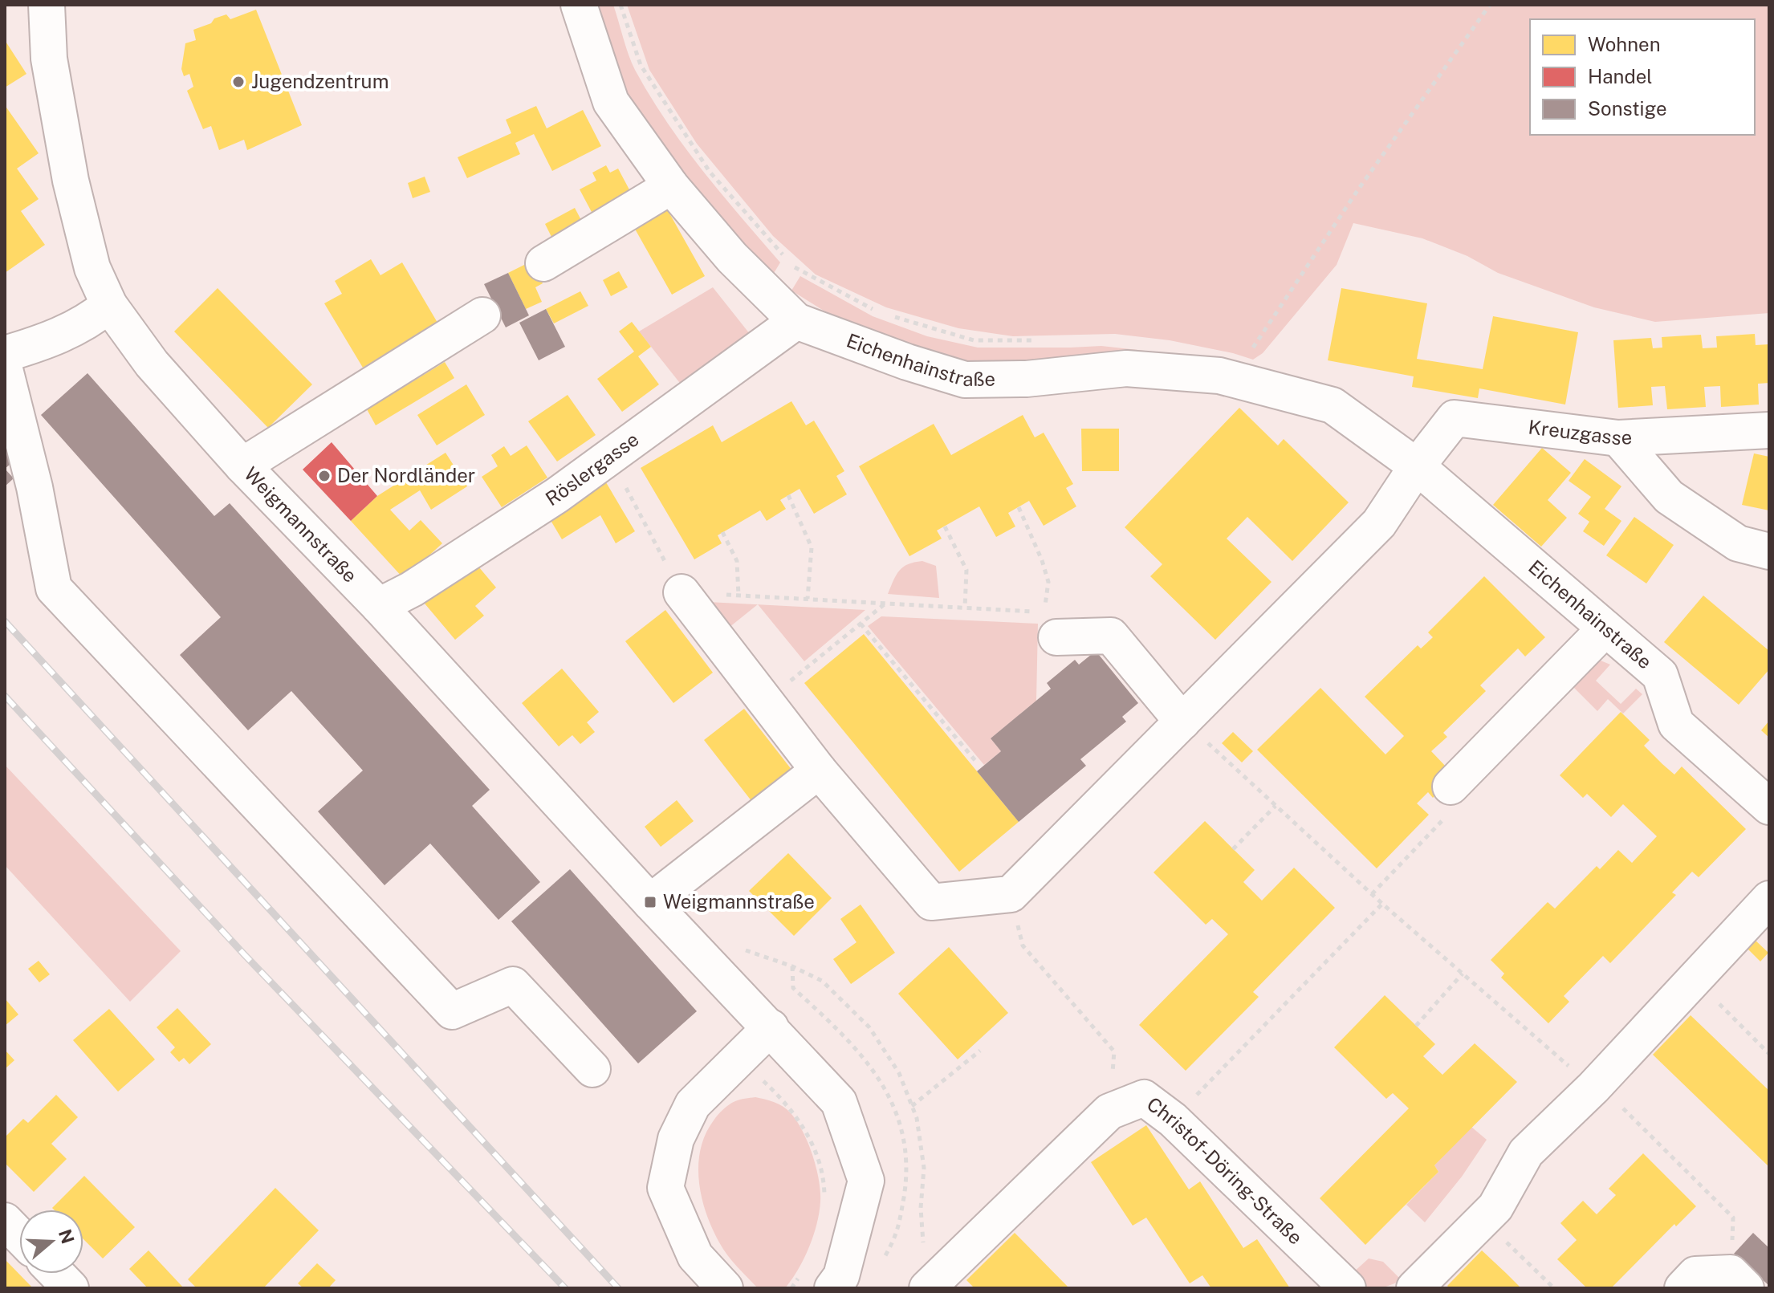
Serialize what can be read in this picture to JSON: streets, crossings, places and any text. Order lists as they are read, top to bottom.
{
  "streets": {
    "street": [
      "Eichenhainstraße",
      "Kreuzgasse",
      "Röslergasse",
      "Weigmannstraße",
      "Christof-Döring-Straße"
    ]
  },
  "crossings": [
    ["Eichenhainstraße", "Kreuzgasse"],
    ["Eichenhainstraße", "Röslergasse"],
    ["Röslergasse", "Weigmannstraße"]
  ],
  "places": {
    "other": ["Jugendzentrum", "Der Nordländer"],
    "transit": ["Weigmannstraße"]
  },
  "legend": ["Wohnen", "Handel", "Sonstige"],
  "north": "right"
}
